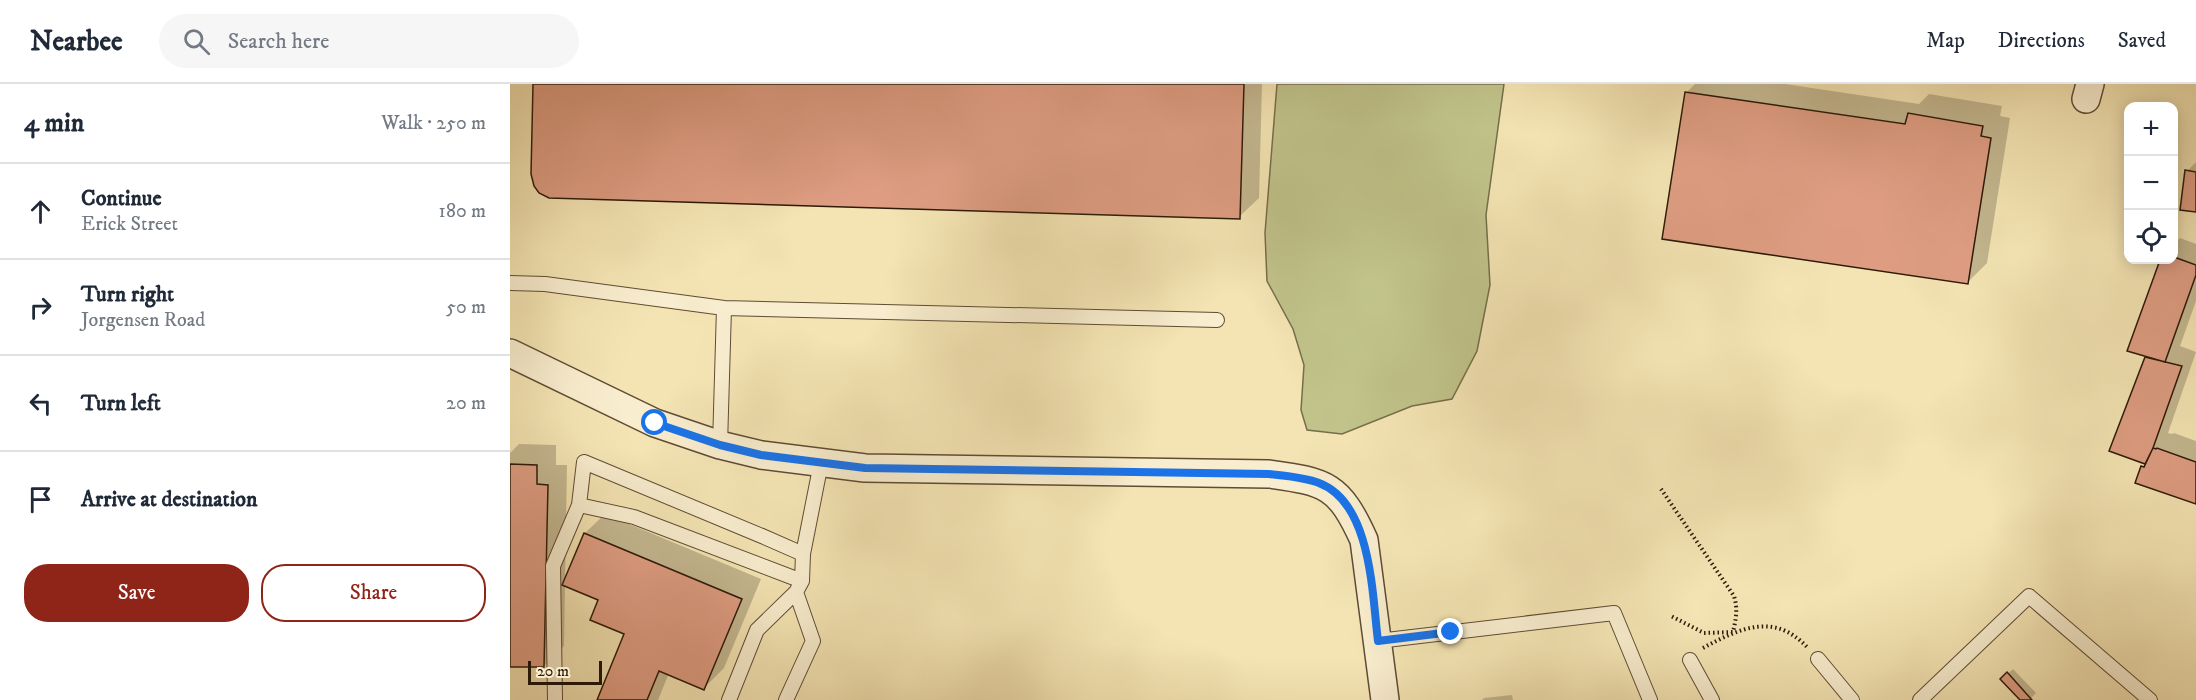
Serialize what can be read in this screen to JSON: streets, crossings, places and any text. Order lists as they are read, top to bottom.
{
  "scale_bar": "20 m",
  "page": {
    "header": "Nearbee",
    "search": "Search here",
    "nav": ["Map", "Directions", "Saved"],
    "heading": ["4 min", "Walk · 250 m"],
    "map_buttons": ["+", "−"],
    "list": [
      ["Continue", "Erick Street", "180 m"],
      ["Turn right", "Jorgensen Road", "50 m"],
      ["Turn left", "20 m"],
      "Arrive at destination"
    ],
    "buttons": ["Save", "Share"],
    "scale": "20 m"
  }
}
